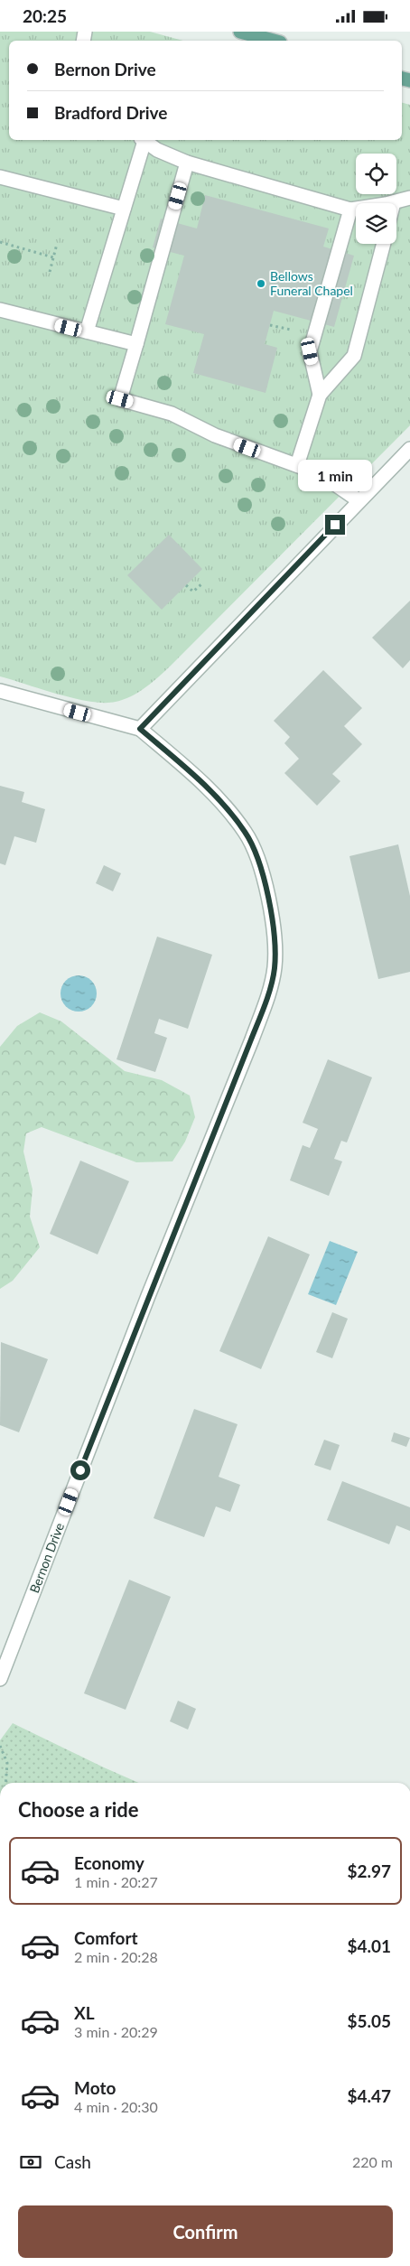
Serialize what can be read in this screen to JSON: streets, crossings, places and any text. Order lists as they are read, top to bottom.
{
  "streets": {
    "street": ["Bernon Drive"]
  },
  "places": ["Bellows Funeral Chapel"],
  "page": {
    "status": "20:25",
    "banner": ["Bernon Drive", "Bradford Drive"],
    "bubble": "1 min",
    "heading": "Choose a ride",
    "list": [
      {
        "name": "Economy",
        "note": "1 min · 20:27",
        "value": "$2.97"
      },
      {
        "name": "Comfort",
        "note": "2 min · 20:28",
        "value": "$4.01"
      },
      {
        "name": "XL",
        "note": "3 min · 20:29",
        "value": "$5.05"
      },
      {
        "name": "Moto",
        "note": "4 min · 20:30",
        "value": "$4.47"
      }
    ],
    "pay": ["Cash", "220 m"],
    "buttons": "Confirm"
  }
}
